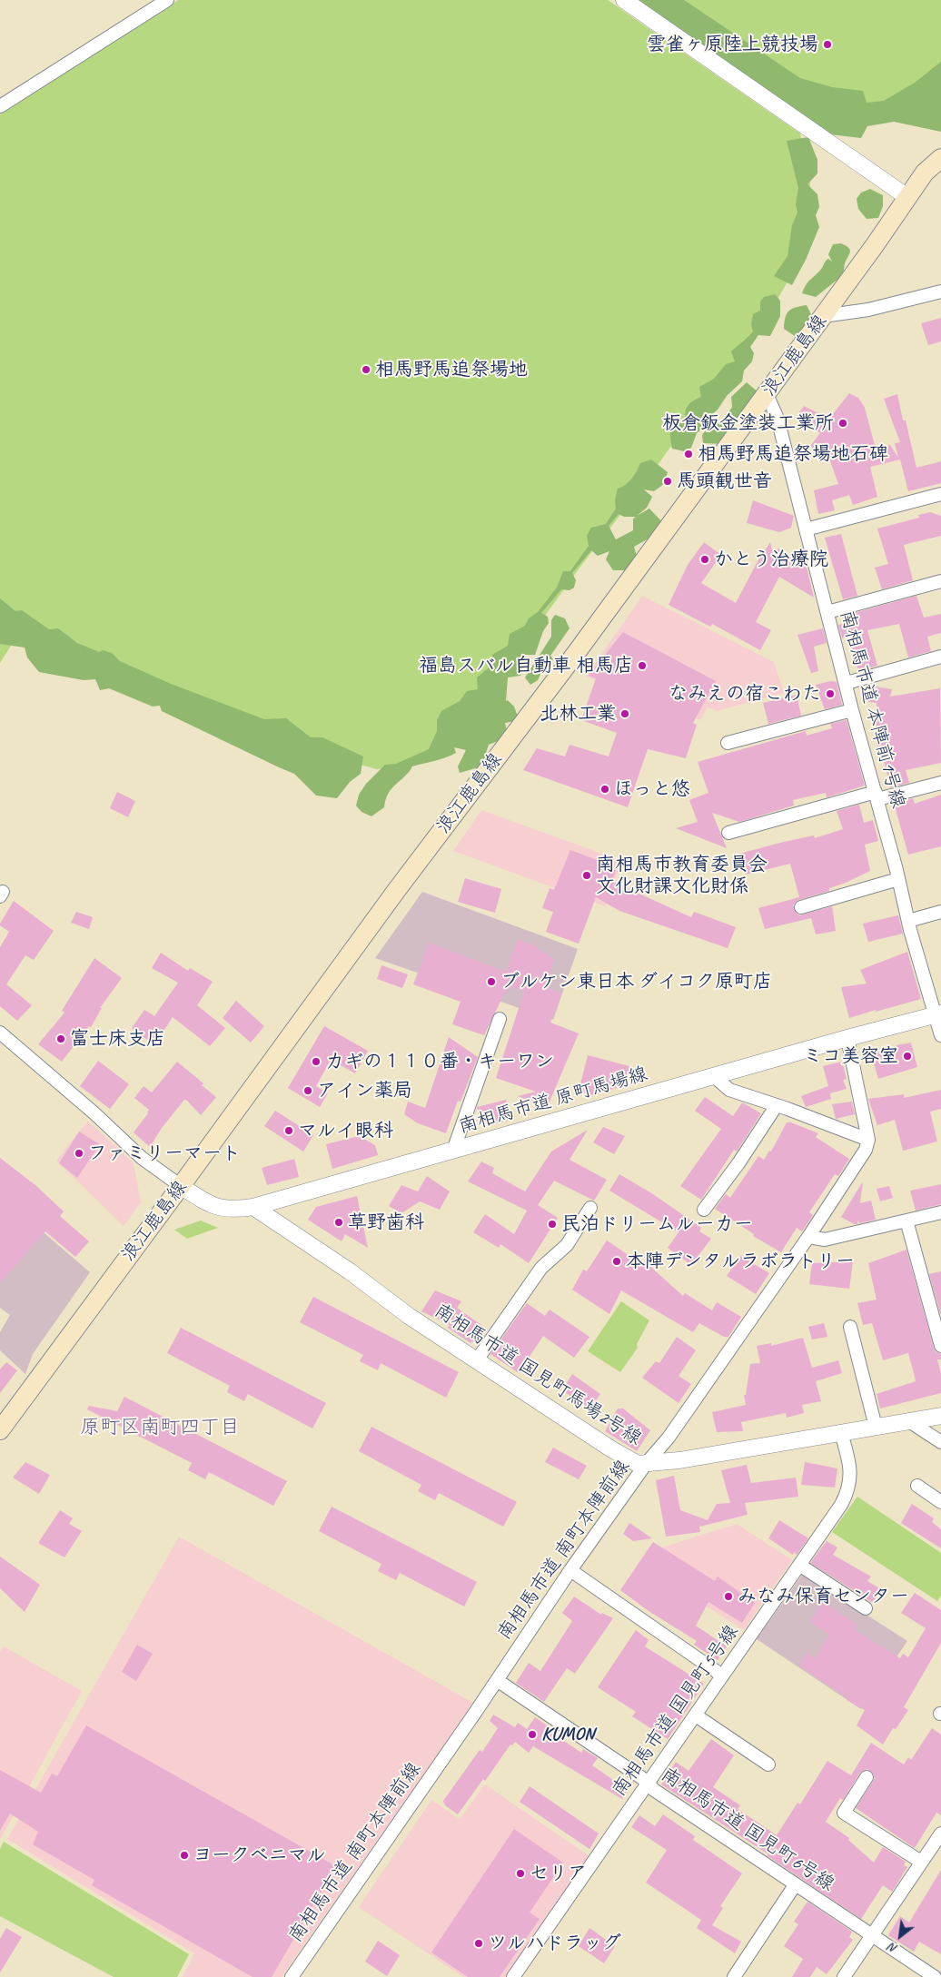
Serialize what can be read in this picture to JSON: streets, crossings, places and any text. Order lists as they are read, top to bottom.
{
  "streets": {
    "main road": ["浪江鹿島線"],
    "street": [
      "南相馬市道 本陣前1号線",
      "南相馬市道 原町馬場線",
      "南相馬市道 国見町馬場2号線",
      "南相馬市道 南町本陣前線",
      "南相馬市道 国見町5号線",
      "南相馬市道 国見町6号線"
    ]
  },
  "crossings": [
    ["浪江鹿島線", "南相馬市道 本陣前1号線"],
    ["浪江鹿島線", "南相馬市道 原町馬場線"],
    ["南相馬市道 本陣前1号線", "南相馬市道 原町馬場線"],
    ["南相馬市道 原町馬場線", "南相馬市道 国見町馬場2号線"],
    ["南相馬市道 国見町馬場2号線", "南相馬市道 南町本陣前線"],
    ["南相馬市道 国見町馬場2号線", "南相馬市道 国見町5号線"],
    ["南相馬市道 南町本陣前線", "南相馬市道 国見町6号線"],
    ["南相馬市道 国見町5号線", "南相馬市道 国見町6号線"]
  ],
  "districts": ["原町区南町四丁目"],
  "places": [
    "雲雀ヶ原陸上競技場",
    "相馬野馬追祭場地",
    "板倉鈑金塗装工業所",
    "相馬野馬追祭場地石碑",
    "馬頭観世音",
    "かとう治療院",
    "福島スバル自動車 相馬店",
    "なみえの宿こわた",
    "北林工業",
    "ほっと悠",
    "南相馬市教育委員会 文化財課文化財係",
    "ブルケン東日本 ダイコク原町店",
    "富士床支店",
    "ミコ美容室",
    "カギの１１０番・キーワン",
    "アイン薬局",
    "マルイ眼科",
    "ファミリーマート",
    "草野歯科",
    "民泊ドリームルーカー",
    "本陣デンタルラボラトリー",
    "みなみ保育センター",
    "KUMON",
    "ヨークベニマル",
    "セリア",
    "ツルハドラッグ"
  ],
  "north": "bottom left"
}
